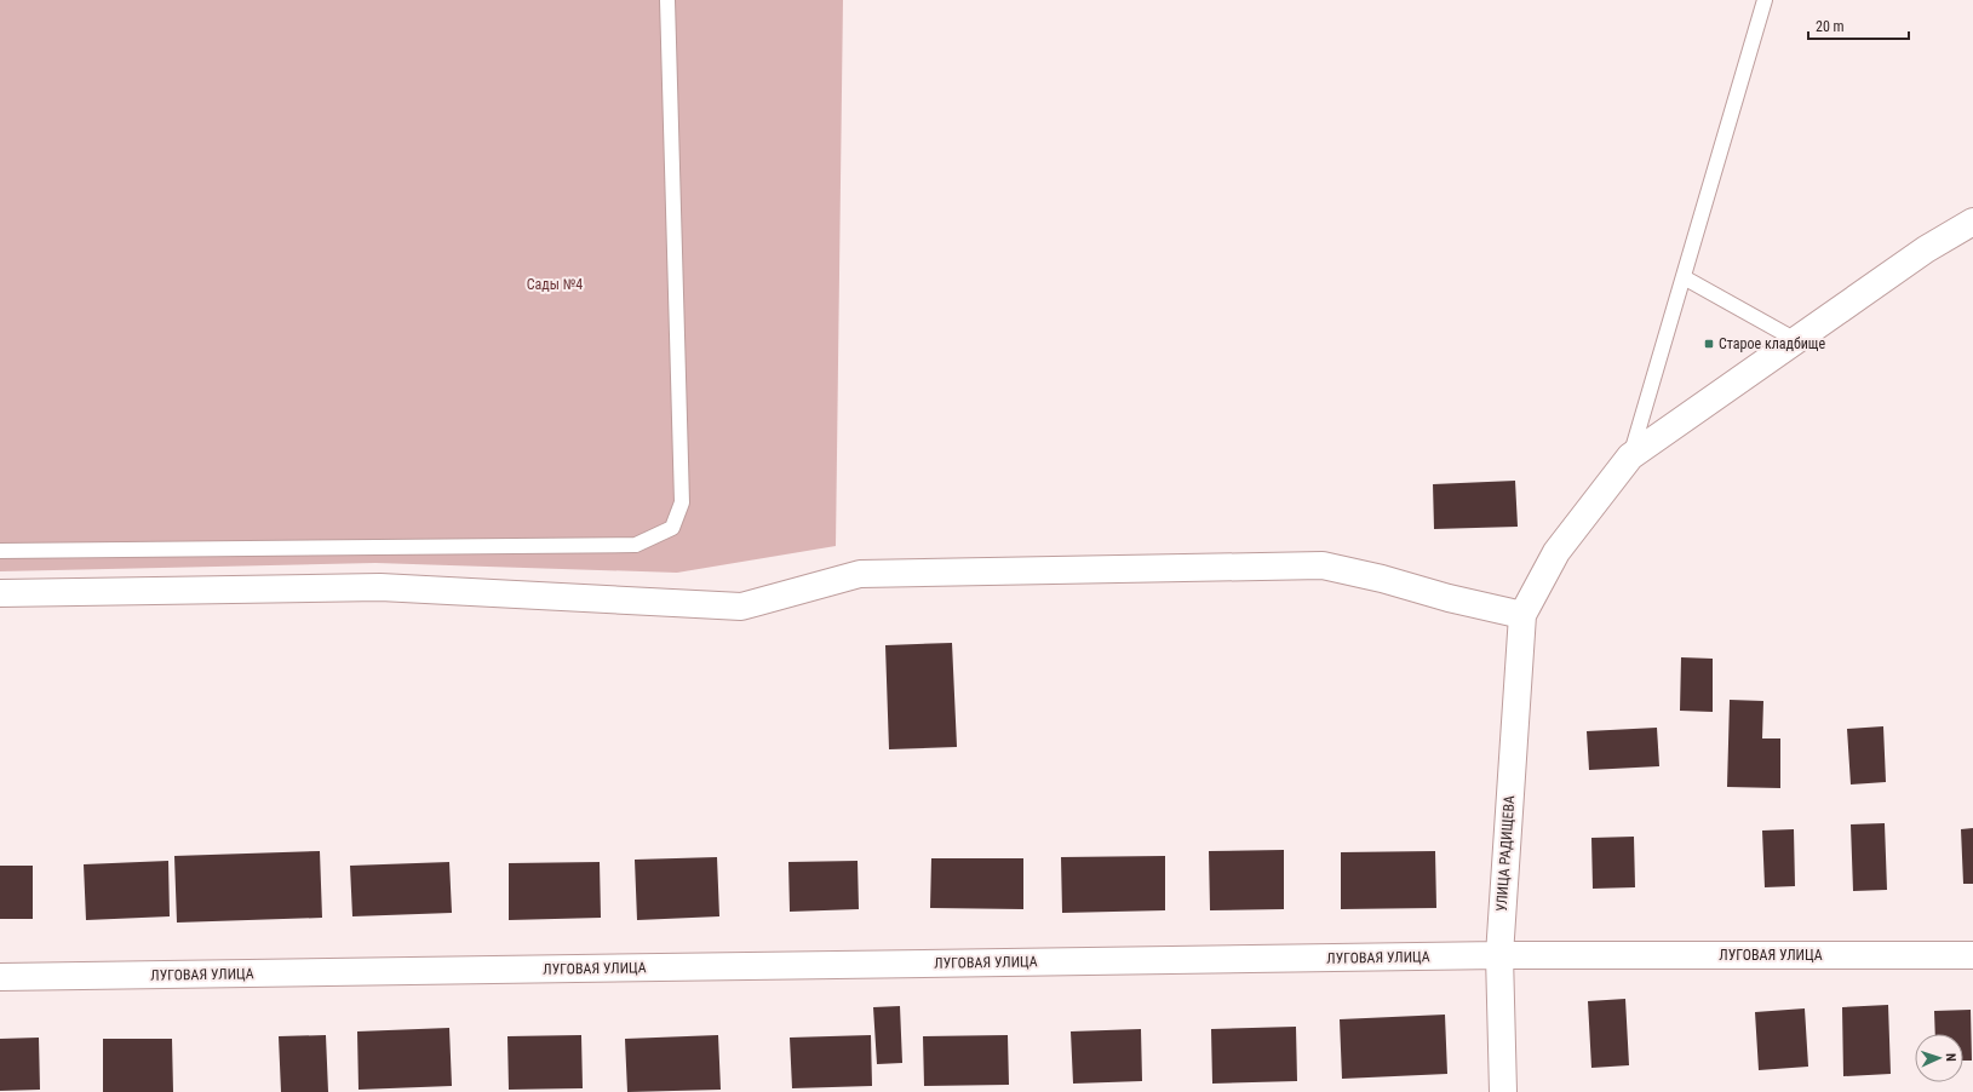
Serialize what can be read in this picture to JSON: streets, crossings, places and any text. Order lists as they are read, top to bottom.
{
  "streets": {
    "street": ["УЛИЦА РАДИЩЕВА", "ЛУГОВАЯ УЛИЦА"]
  },
  "crossings": [
    ["УЛИЦА РАДИЩЕВА", "ЛУГОВАЯ УЛИЦА"]
  ],
  "parks": ["Сады №4"],
  "places": {
    "transit": ["Старое кладбище"]
  },
  "scale_bar": "20 m",
  "north": "right"
}
